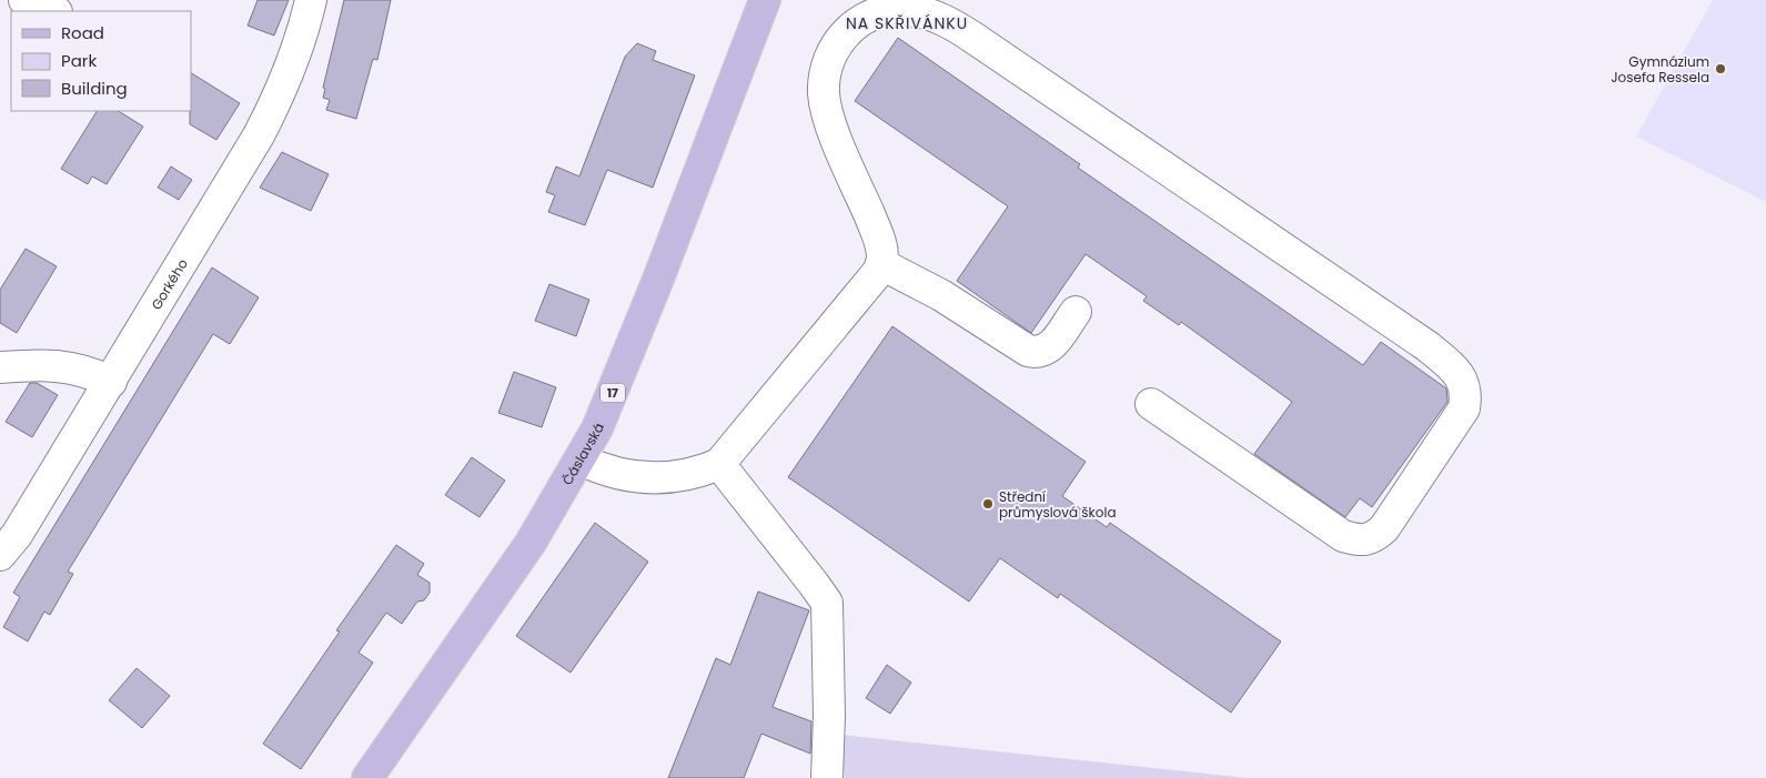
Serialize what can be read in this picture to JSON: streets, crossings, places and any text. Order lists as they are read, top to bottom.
{
  "streets": {
    "main road": ["17", "Čáslavská"],
    "street": ["Gorkého"]
  },
  "districts": ["NA SKŘIVÁNKU"],
  "places": ["Gymnázium Josefa Ressela", "Střední průmyslová škola"],
  "legend": ["Road", "Park", "Building"]
}
